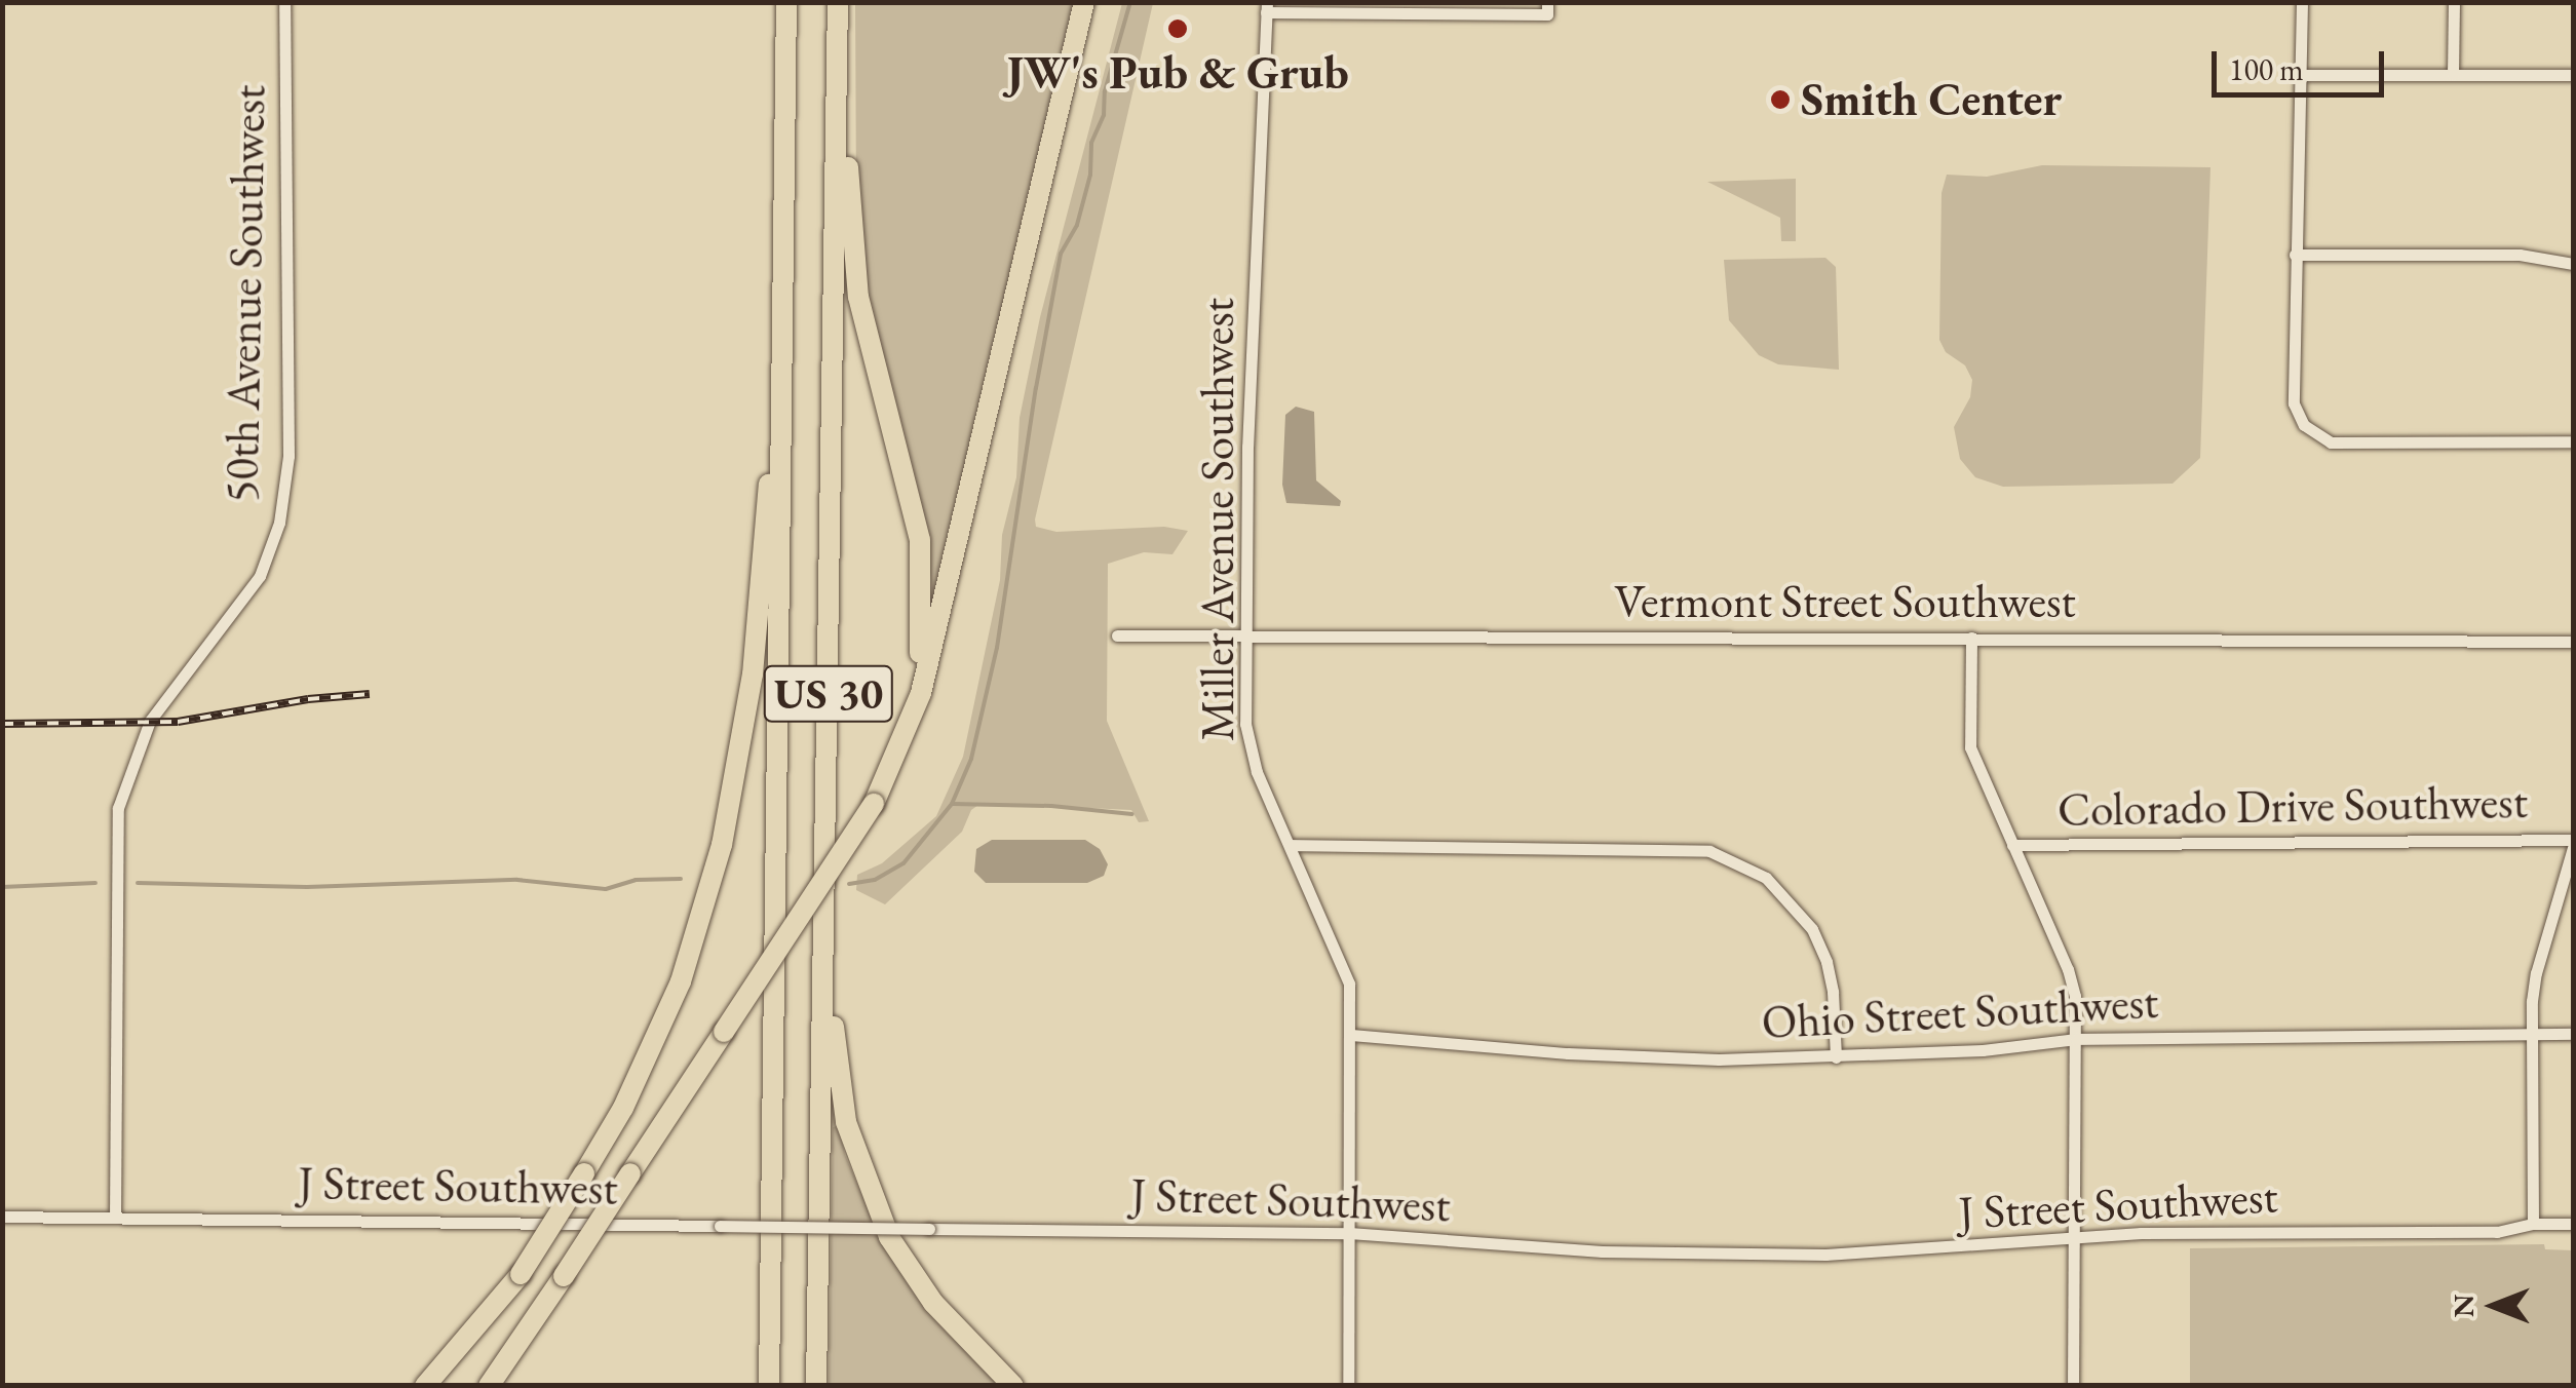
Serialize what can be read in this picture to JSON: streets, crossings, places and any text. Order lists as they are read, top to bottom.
{
  "streets": {
    "highway": ["US 30"],
    "street": [
      "50th Avenue Southwest",
      "Miller Avenue Southwest",
      "Vermont Street Southwest",
      "Colorado Drive Southwest",
      "Ohio Street Southwest",
      "J Street Southwest"
    ]
  },
  "crossings": [
    ["50th Avenue Southwest", "J Street Southwest"],
    ["Miller Avenue Southwest", "Vermont Street Southwest"],
    ["Miller Avenue Southwest", "Ohio Street Southwest"],
    ["Miller Avenue Southwest", "J Street Southwest"]
  ],
  "places": ["JW's Pub & Grub", "Smith Center"],
  "scale_bar": "100 m",
  "north": "left"
}
